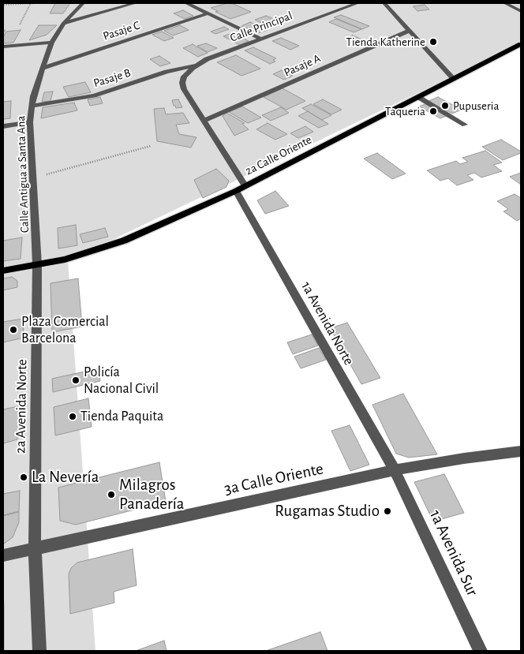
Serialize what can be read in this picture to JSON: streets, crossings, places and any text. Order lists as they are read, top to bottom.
{
  "streets": {
    "main road": ["2a Calle Oriente"],
    "street": [
      "Calle Principal",
      "Pasaje C",
      "Pasaje A",
      "Pasaje B",
      "Calle Antigua a Santa Ana",
      "1a Avenida Norte",
      "2a Avenida Norte",
      "3a Calle Oriente",
      "1a Avenida Sur"
    ]
  },
  "crossings": [
    ["Calle Principal", "Pasaje B"],
    ["Calle Principal", "1a Avenida Norte"],
    ["Pasaje C", "Calle Antigua a Santa Ana"],
    ["Pasaje A", "1a Avenida Norte"],
    ["Pasaje B", "Calle Antigua a Santa Ana"],
    ["Pasaje B", "1a Avenida Norte"],
    ["2a Calle Oriente", "Calle Antigua a Santa Ana"],
    ["2a Calle Oriente", "1a Avenida Norte"],
    ["2a Calle Oriente", "2a Avenida Norte"],
    ["Calle Antigua a Santa Ana", "2a Avenida Norte"],
    ["1a Avenida Norte", "3a Calle Oriente"],
    ["1a Avenida Norte", "1a Avenida Sur"],
    ["2a Avenida Norte", "3a Calle Oriente"],
    ["3a Calle Oriente", "1a Avenida Sur"]
  ],
  "places": [
    "Tienda Katherine",
    "Pupuseria",
    "Taqueria",
    "Plaza Comercial Barcelona",
    "Policía Nacional Civil",
    "Tienda Paquita",
    "La Nevería",
    "Milagros Panadería",
    "Rugamas Studio"
  ]
}
